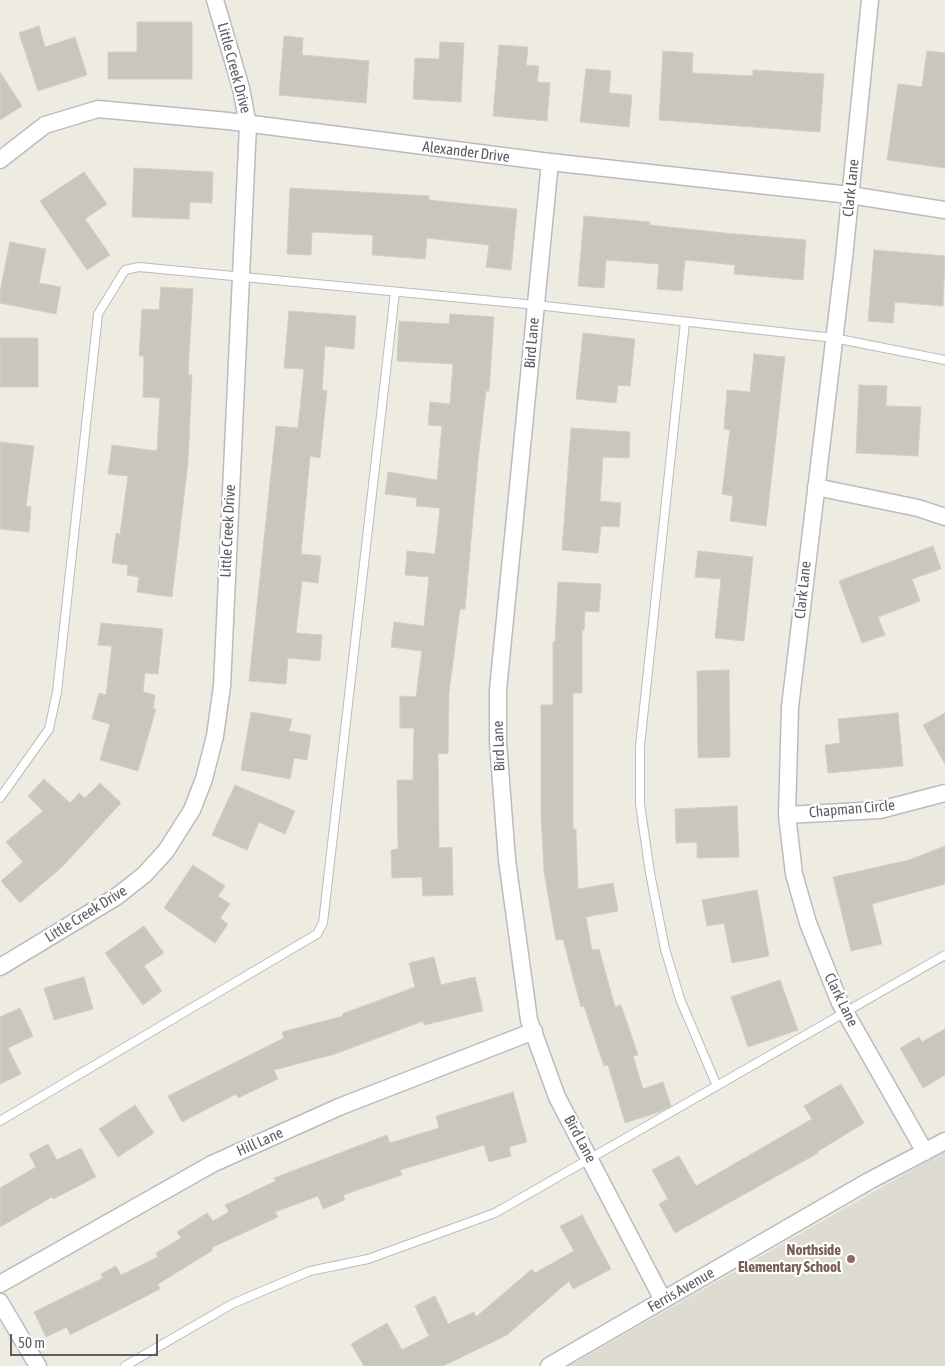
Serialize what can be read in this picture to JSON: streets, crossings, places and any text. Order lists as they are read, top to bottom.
{
  "streets": {
    "street": [
      "Little Creek Drive",
      "Alexander Drive",
      "Clark Lane",
      "Bird Lane",
      "Chapman Circle",
      "Hill Lane",
      "Ferris Avenue"
    ]
  },
  "crossings": [
    ["Little Creek Drive", "Alexander Drive"],
    ["Alexander Drive", "Clark Lane"],
    ["Alexander Drive", "Bird Lane"],
    ["Clark Lane", "Chapman Circle"],
    ["Clark Lane", "Ferris Avenue"],
    ["Bird Lane", "Hill Lane"],
    ["Bird Lane", "Ferris Avenue"]
  ],
  "places": ["Northside Elementary School"],
  "scale_bar": "50 m"
}
